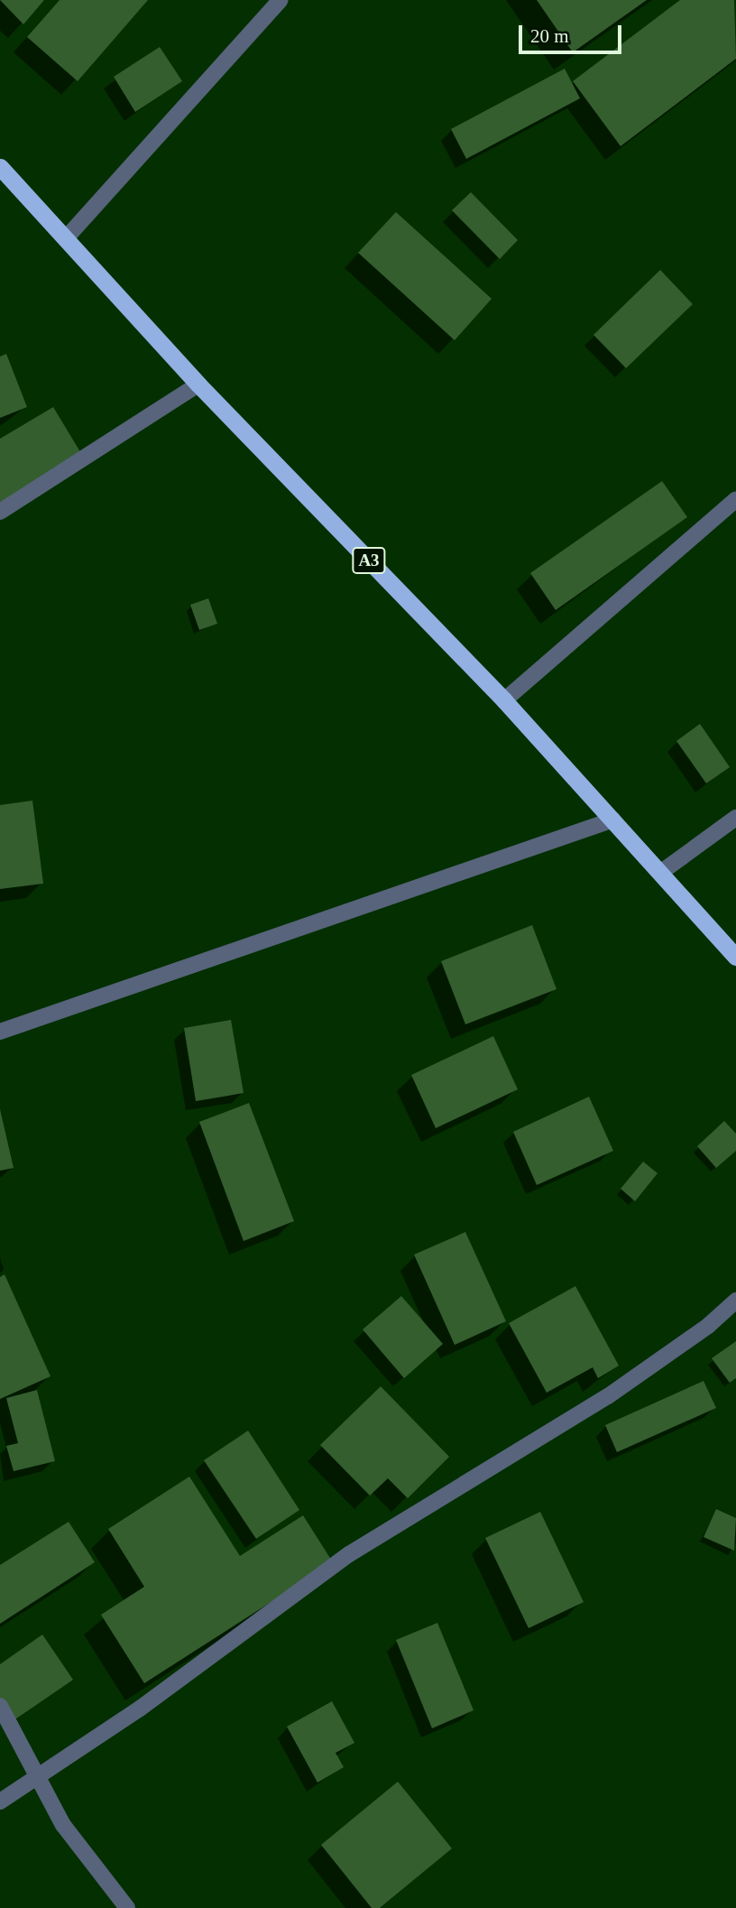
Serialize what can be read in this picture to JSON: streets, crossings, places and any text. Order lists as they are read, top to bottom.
{
  "streets": {
    "highway": ["A3"]
  },
  "scale_bar": "20 m"
}
